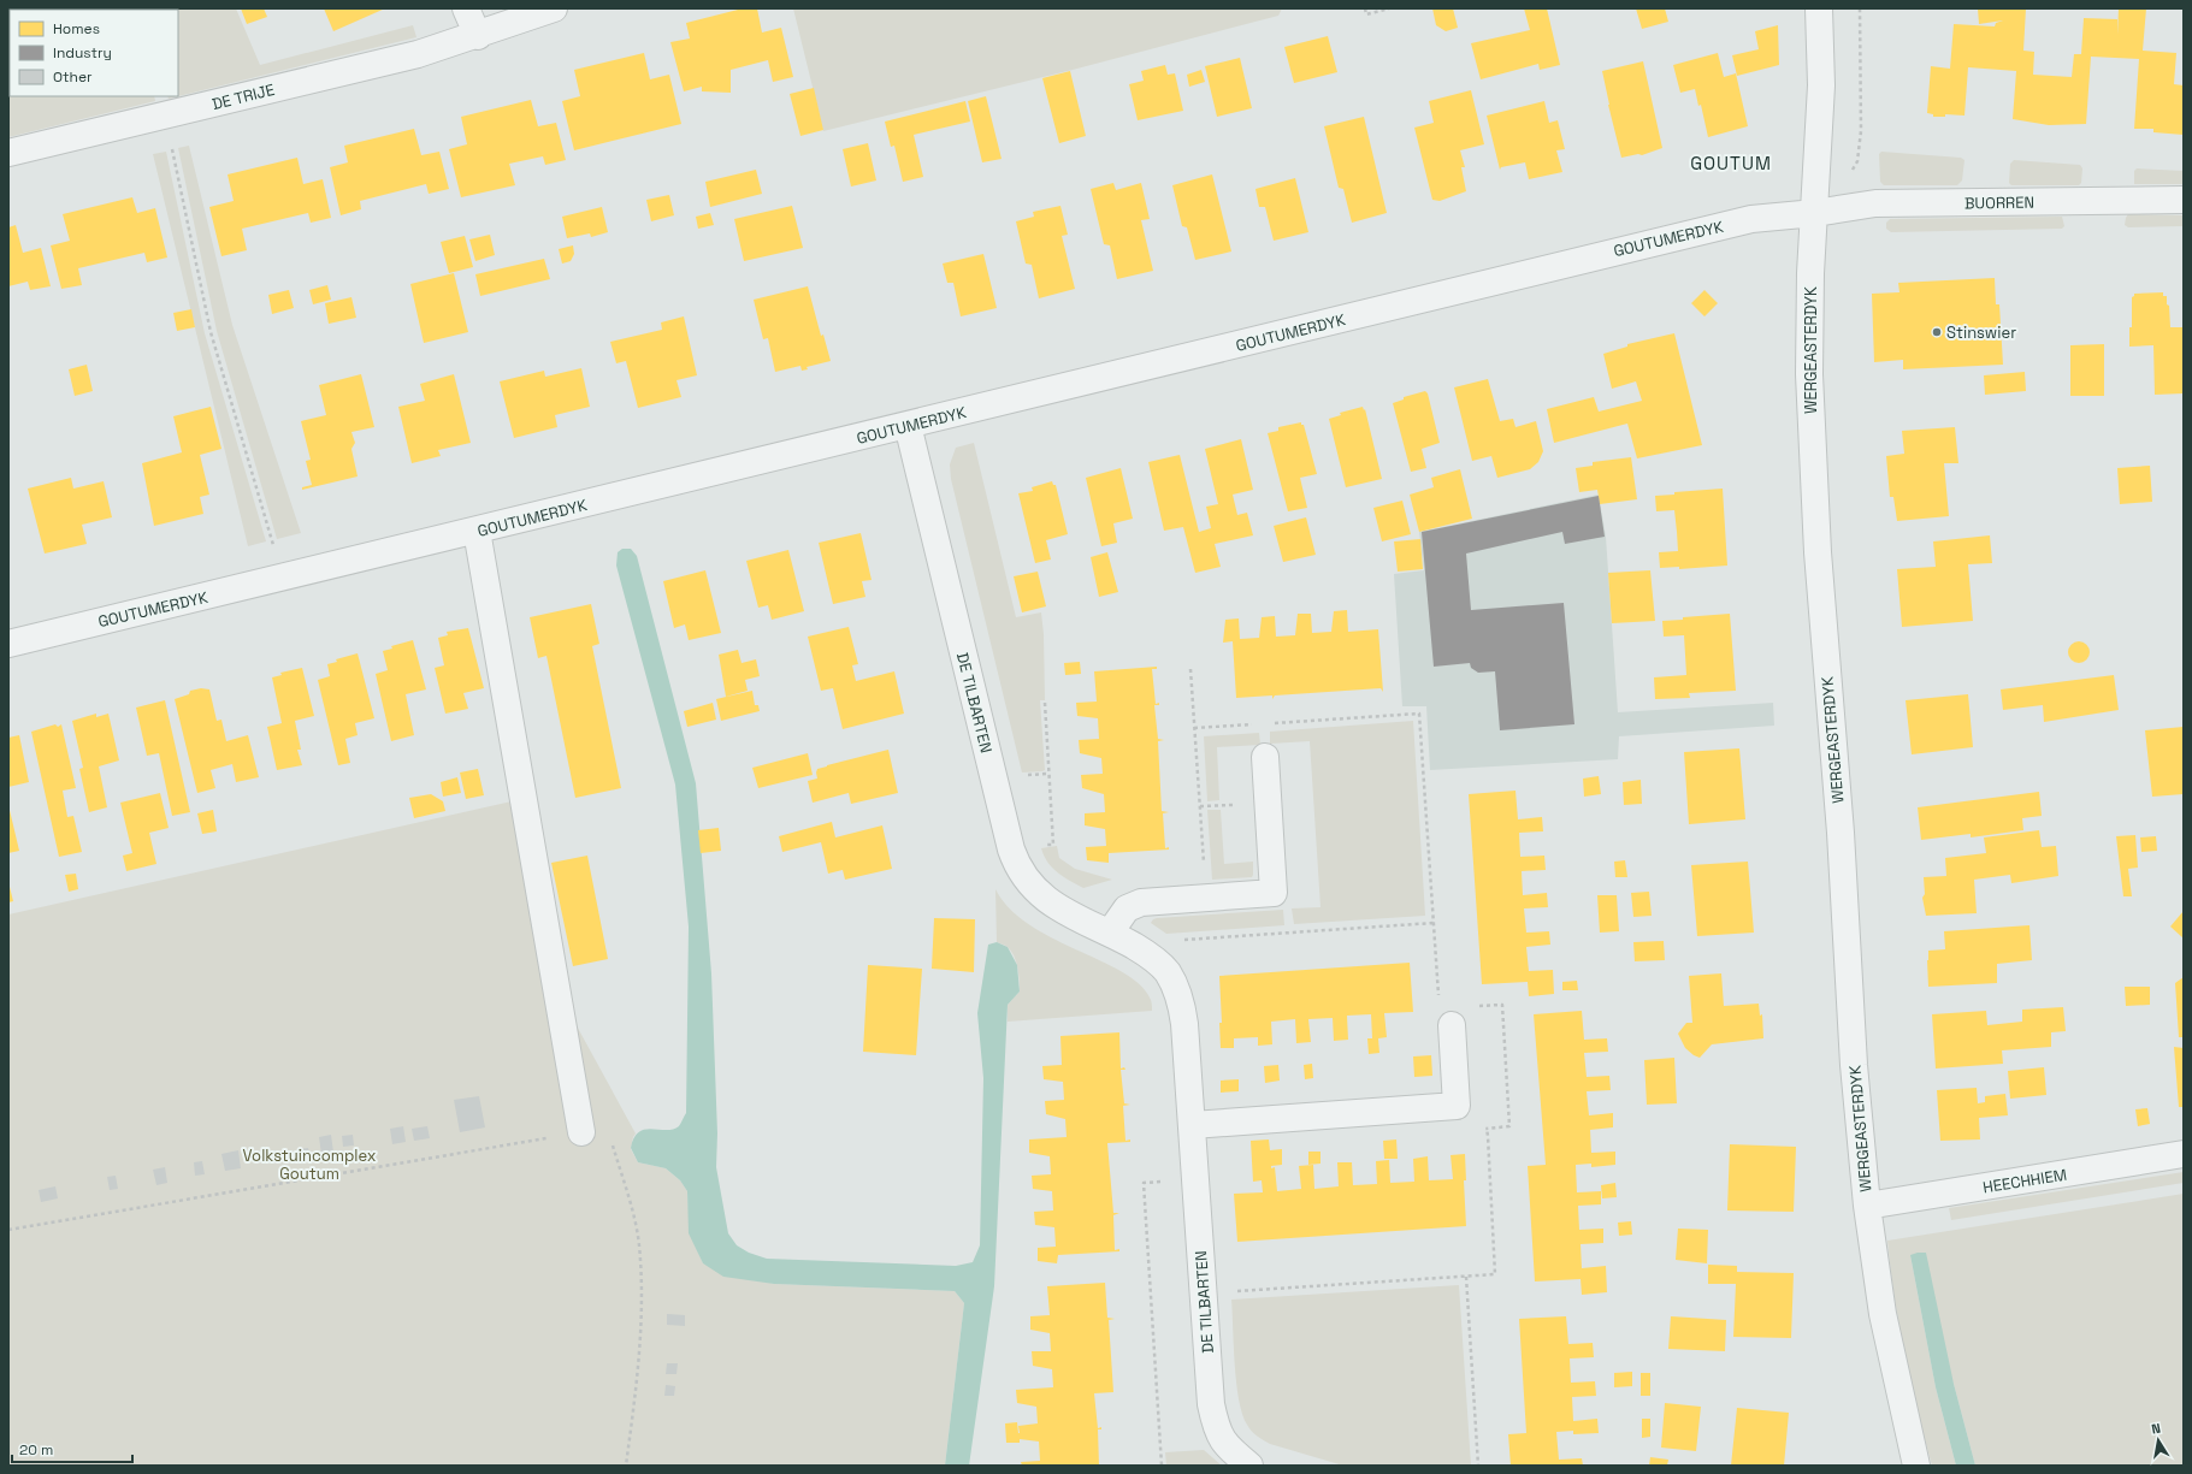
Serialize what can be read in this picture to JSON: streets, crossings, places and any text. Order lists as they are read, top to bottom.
{
  "streets": {
    "street": [
      "DE TRIJE",
      "BUORREN",
      "GOUTUMERDYK",
      "WERGEASTERDYK",
      "DE TILBARTEN",
      "HEECHHIEM"
    ]
  },
  "crossings": [
    ["BUORREN", "GOUTUMERDYK"],
    ["BUORREN", "WERGEASTERDYK"],
    ["GOUTUMERDYK", "WERGEASTERDYK"],
    ["GOUTUMERDYK", "DE TILBARTEN"],
    ["WERGEASTERDYK", "HEECHHIEM"]
  ],
  "districts": ["GOUTUM"],
  "parks": ["Volkstuincomplex Goutum"],
  "places": ["Stinswier"],
  "legend": ["Homes", "Industry", "Other"],
  "scale_bar": "20 m",
  "north": "top"
}
